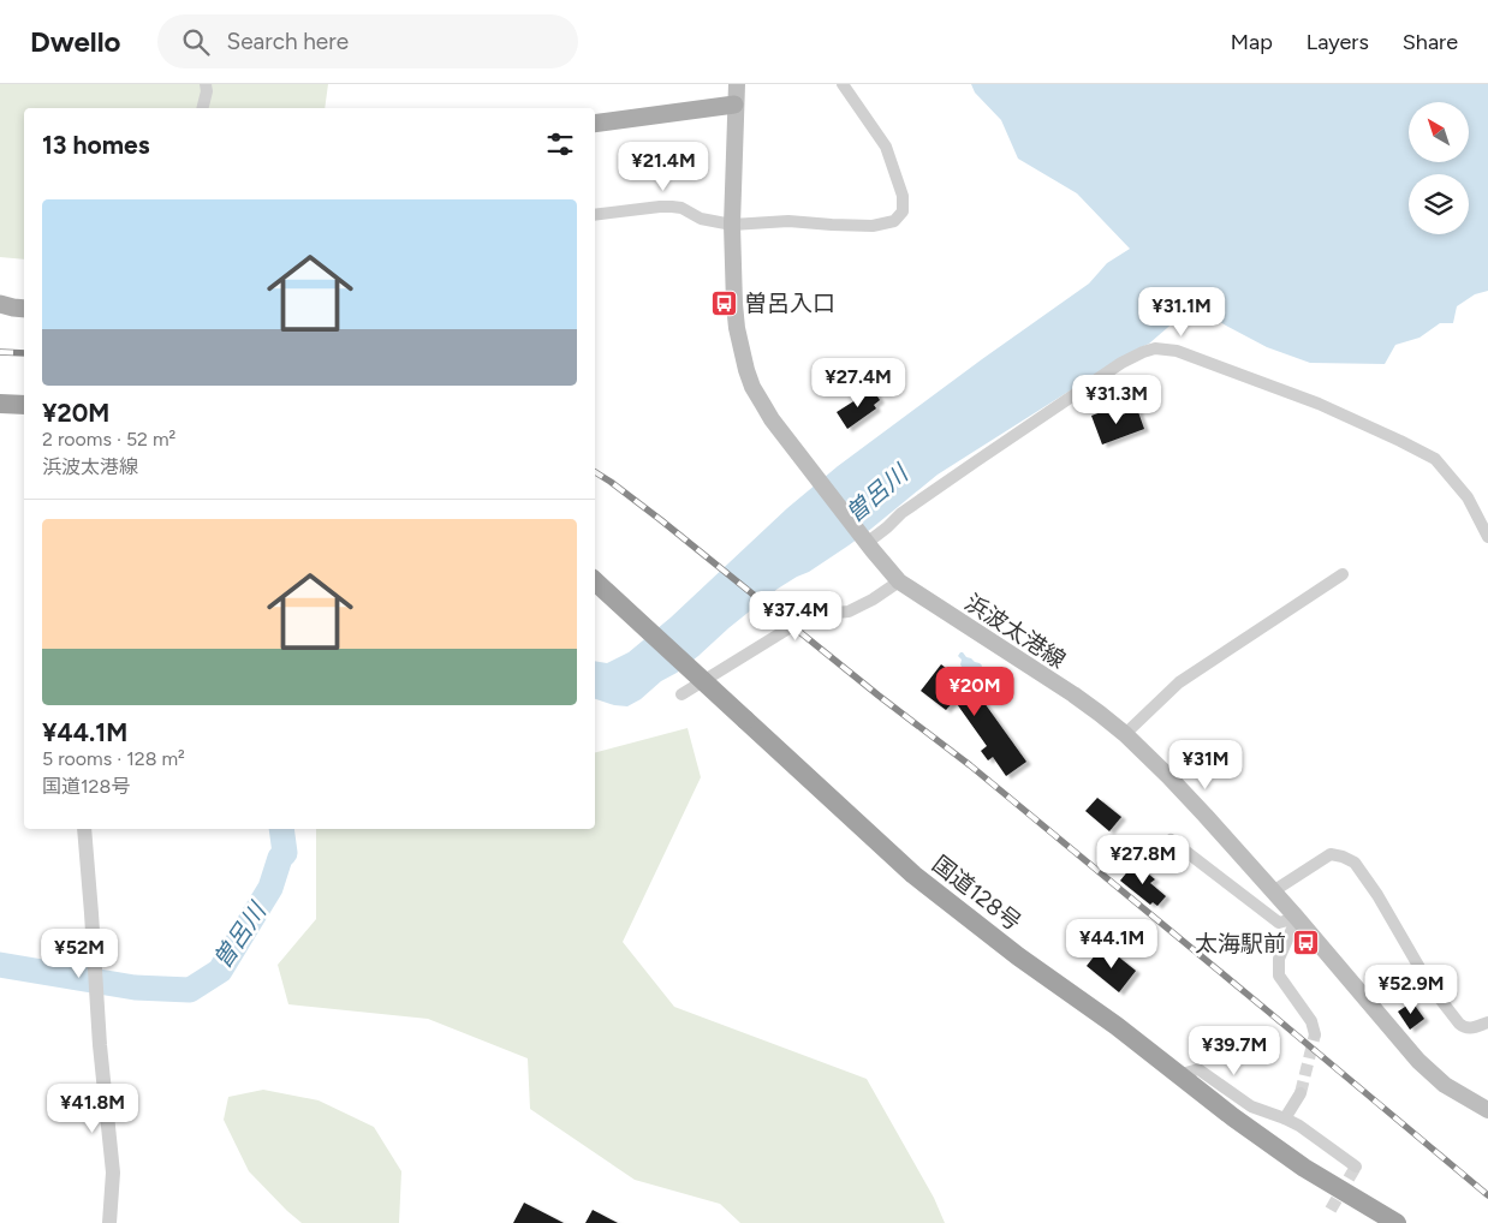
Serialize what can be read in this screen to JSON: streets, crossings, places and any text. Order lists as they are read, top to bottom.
{
  "streets": {
    "highway": ["国道128号"],
    "main road": ["浜波太港線"]
  },
  "water": ["曽呂川"],
  "places": {
    "bus stop": ["曽呂入口", "太海駅前"]
  },
  "north": "top left",
  "page": {
    "header": "Dwello",
    "search": "Search here",
    "nav": ["Map", "Layers", "Share"],
    "heading": "13 homes",
    "price": [
      "¥21.4M",
      "¥31.1M",
      "¥27.4M",
      "¥31.3M",
      "¥37.4M",
      "¥20M",
      "¥31M",
      "¥27.8M",
      "¥44.1M",
      "¥52M",
      "¥52.9M",
      "¥39.7M",
      "¥41.8M"
    ],
    "list": [
      {
        "name": "¥20M",
        "note": "2 rooms · 52 m² · 浜波太港線"
      },
      {
        "name": "¥44.1M",
        "note": "5 rooms · 128 m² · 国道128号"
      }
    ]
  }
}
